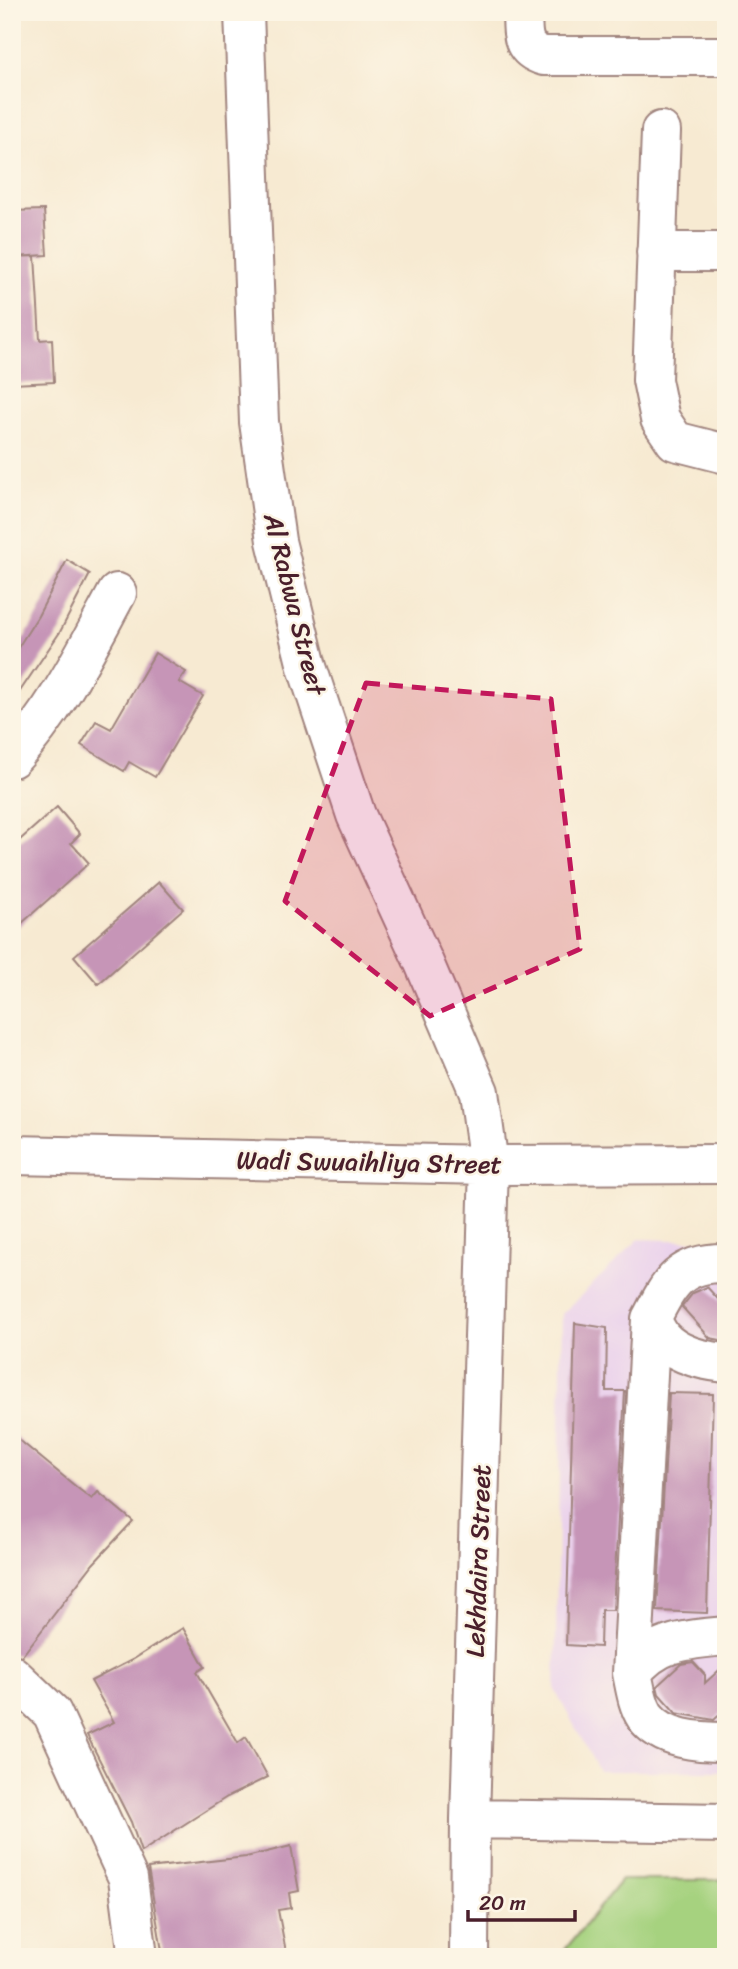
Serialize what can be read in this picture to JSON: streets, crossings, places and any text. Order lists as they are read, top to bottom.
{
  "streets": {
    "street": ["Al Rabwa Street", "Wadi Swuaihliya Street", "Lekhdaira Street"]
  },
  "crossings": [
    ["Al Rabwa Street", "Wadi Swuaihliya Street"],
    ["Al Rabwa Street", "Lekhdaira Street"],
    ["Wadi Swuaihliya Street", "Lekhdaira Street"]
  ],
  "scale_bar": "20 m"
}
